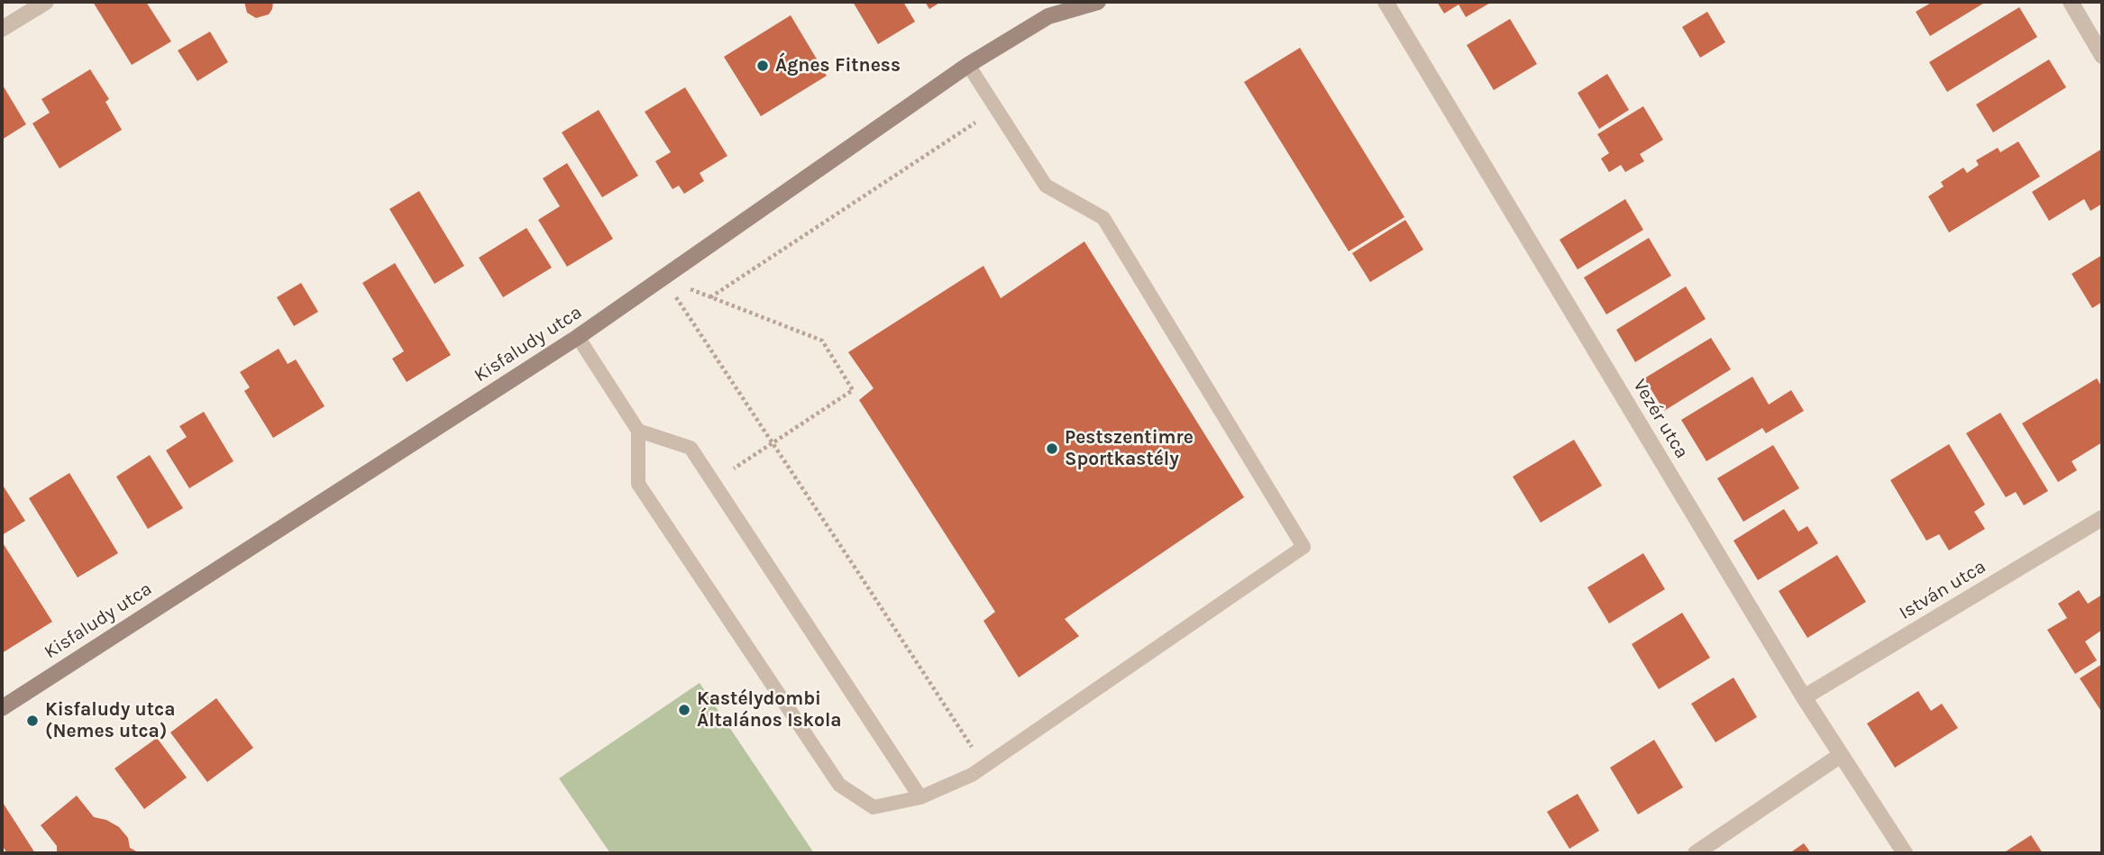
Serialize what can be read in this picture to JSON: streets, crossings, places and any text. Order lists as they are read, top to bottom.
{
  "streets": {
    "street": ["Kisfaludy utca", "Vezér utca", "István utca"]
  },
  "crossings": [
    ["Vezér utca", "István utca"]
  ],
  "places": [
    "Ágnes Fitness",
    "Pestszentimre Sportkastély",
    "Kastélydombi Általános Iskola",
    "Kisfaludy utca (Nemes utca)"
  ]
}
